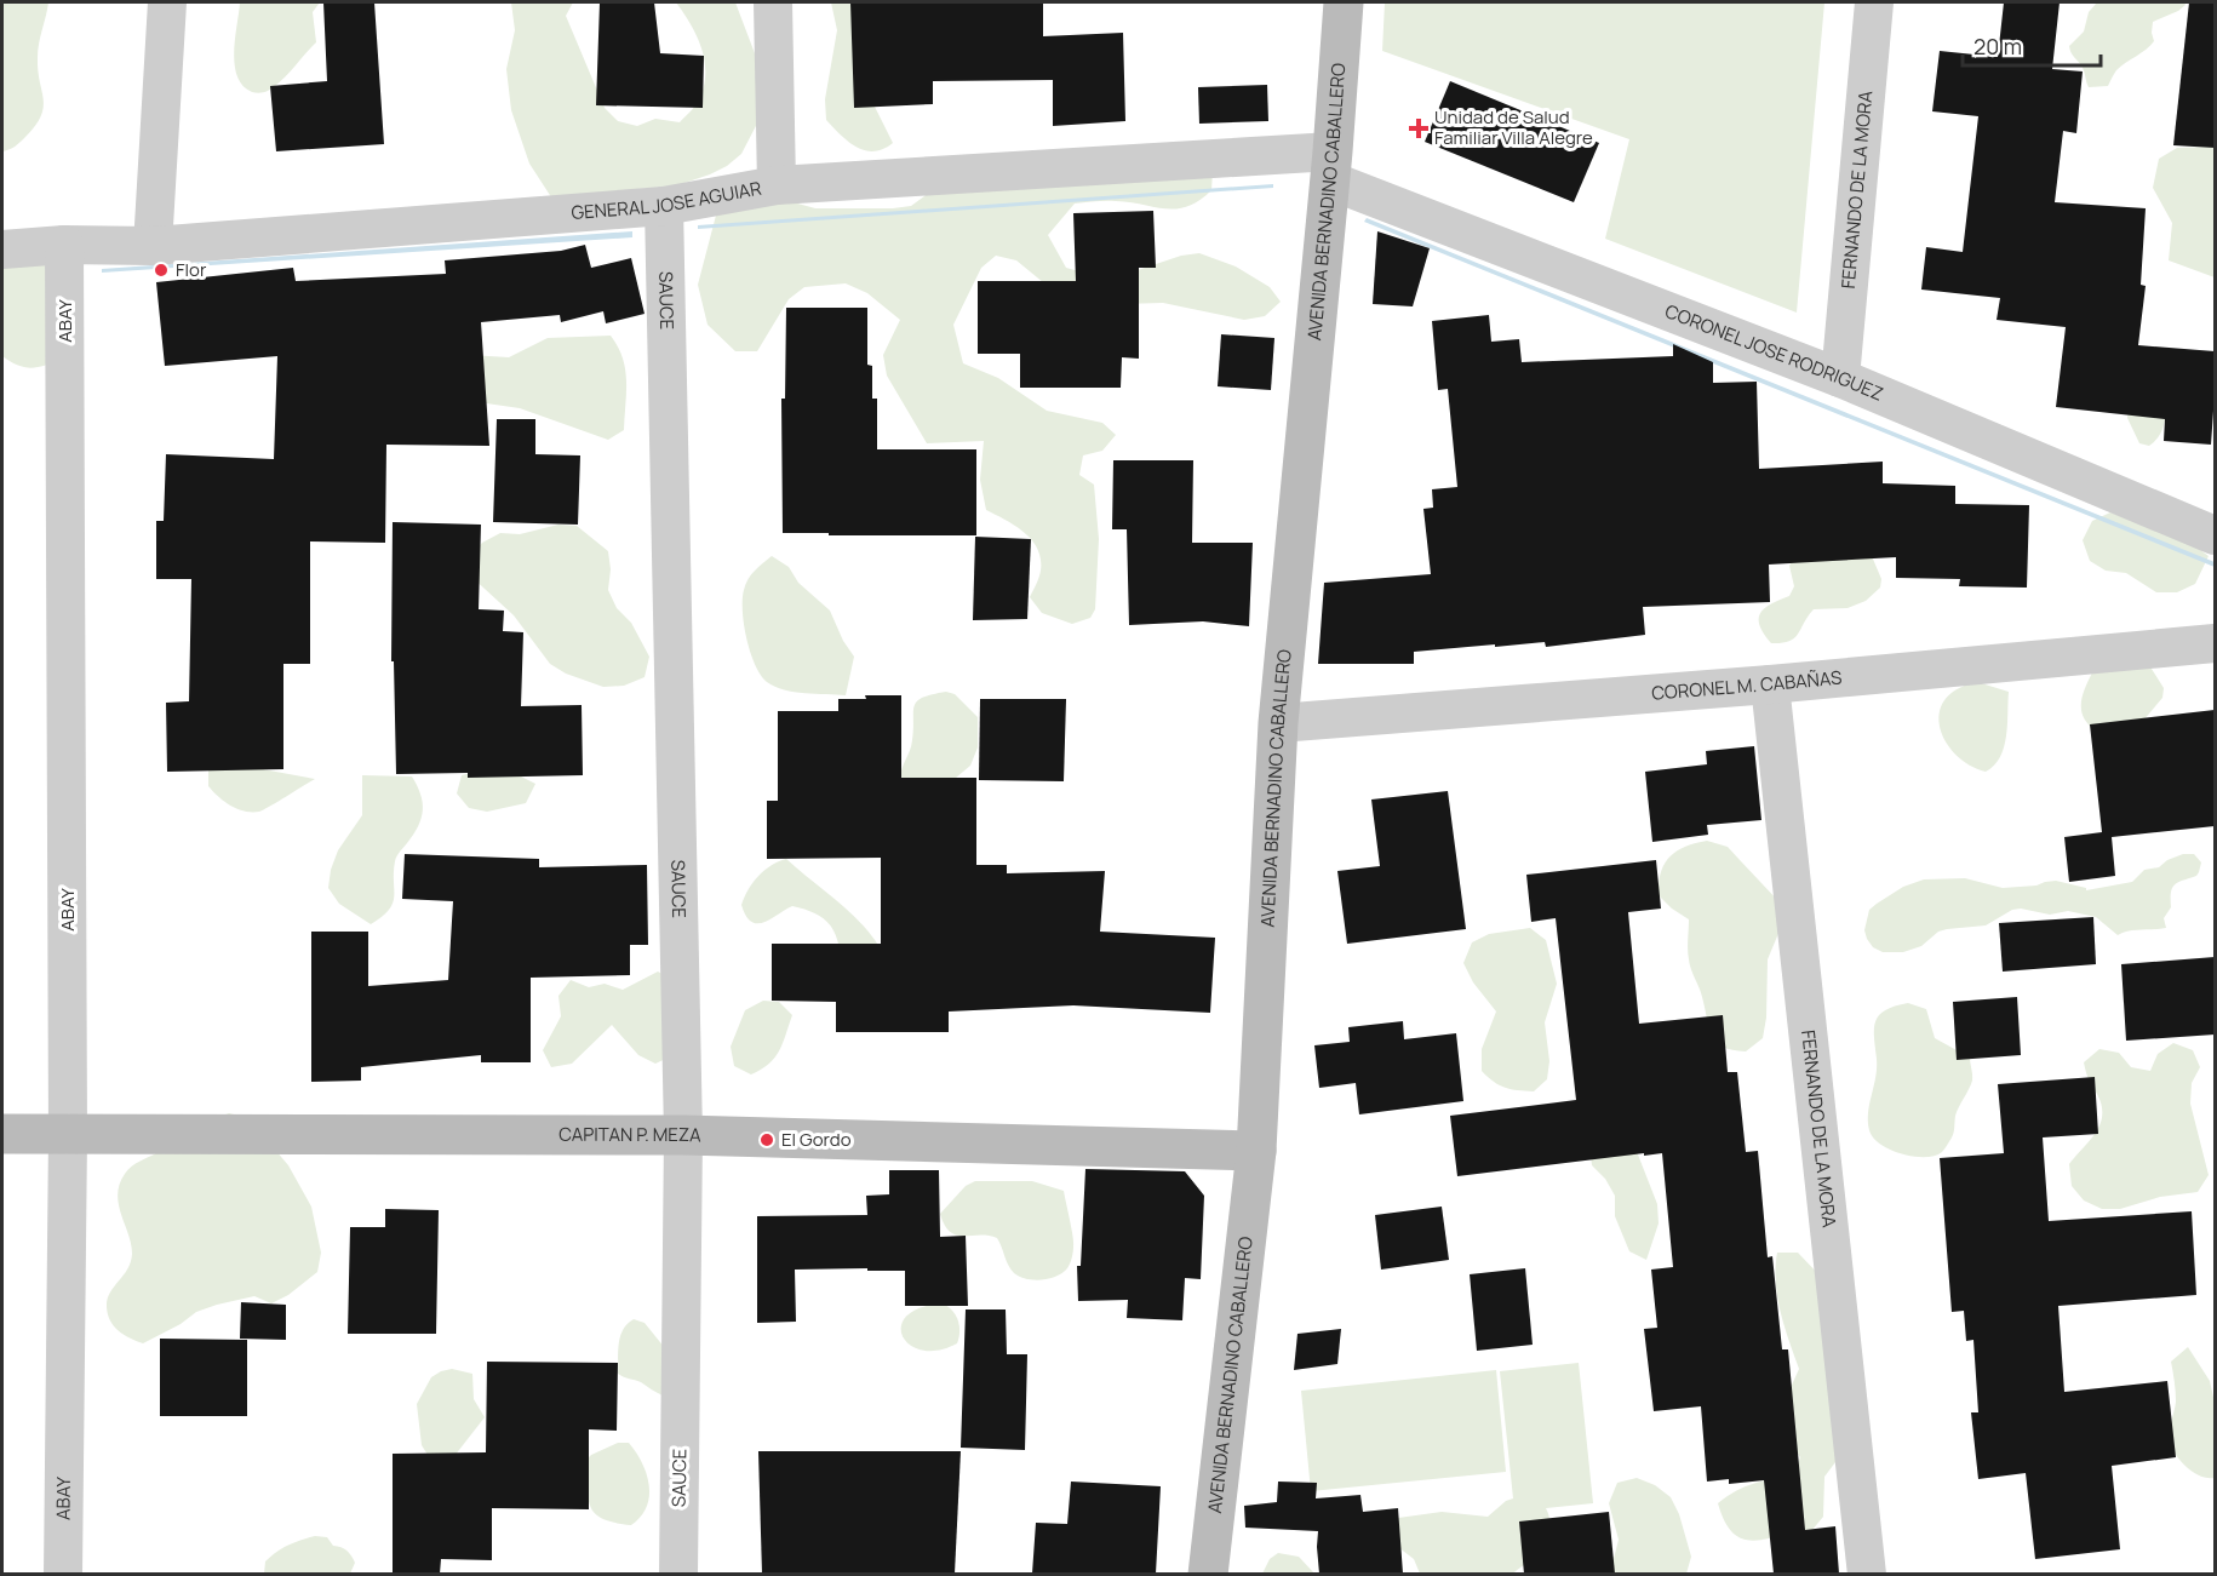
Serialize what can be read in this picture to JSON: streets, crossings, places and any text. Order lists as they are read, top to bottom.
{
  "streets": {
    "street": [
      "FERNANDO DE LA MORA",
      "GENERAL JOSE AGUIAR",
      "AVENIDA BERNADINO CABALLERO",
      "SAUCE",
      "ABAY",
      "CORONEL JOSE RODRIGUEZ",
      "CORONEL M. CABAÑAS",
      "CAPITAN P. MEZA"
    ]
  },
  "crossings": [
    ["FERNANDO DE LA MORA", "CORONEL JOSE RODRIGUEZ"],
    ["FERNANDO DE LA MORA", "CORONEL M. CABAÑAS"],
    ["GENERAL JOSE AGUIAR", "AVENIDA BERNADINO CABALLERO"],
    ["GENERAL JOSE AGUIAR", "SAUCE"],
    ["GENERAL JOSE AGUIAR", "ABAY"],
    ["GENERAL JOSE AGUIAR", "CORONEL JOSE RODRIGUEZ"],
    ["AVENIDA BERNADINO CABALLERO", "CORONEL JOSE RODRIGUEZ"],
    ["AVENIDA BERNADINO CABALLERO", "CORONEL M. CABAÑAS"],
    ["AVENIDA BERNADINO CABALLERO", "CAPITAN P. MEZA"],
    ["SAUCE", "CAPITAN P. MEZA"],
    ["ABAY", "CAPITAN P. MEZA"]
  ],
  "places": {
    "health": ["Unidad de Salud Familiar Villa Alegre"],
    "other": ["Flor", "El Gordo"]
  },
  "scale_bar": "20 m"
}
